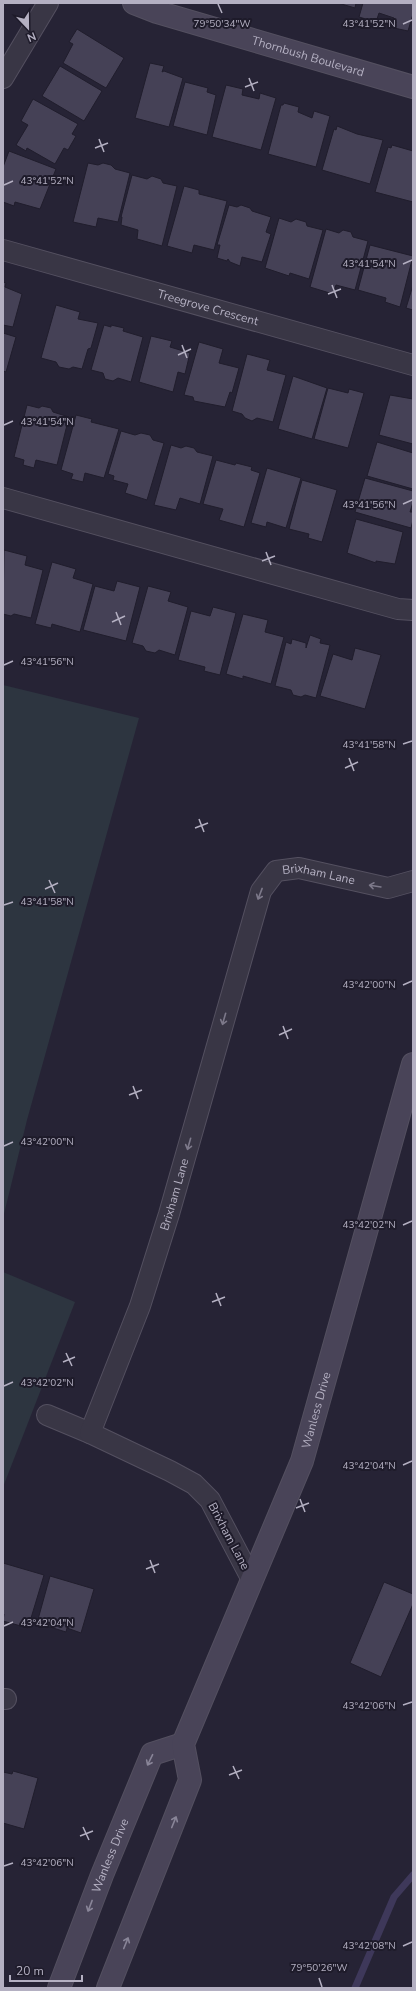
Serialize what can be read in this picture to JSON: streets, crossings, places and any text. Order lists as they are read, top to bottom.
{
  "streets": {
    "main road": ["Thornbush Boulevard", "Wanless Drive"],
    "street": ["Treegrove Crescent", "Brixham Lane"]
  },
  "crossings": [
    ["Brixham Lane", "Wanless Drive"]
  ],
  "one_way": ["Brixham Lane"],
  "scale_bar": "20 m",
  "north": "bottom",
  "coordinates": [
    "79°50'34\"W",
    "43°41'52\"N",
    "43°41'54\"N",
    "43°41'56\"N",
    "43°41'58\"N",
    "43°42'00\"N",
    "43°42'02\"N",
    "43°42'04\"N",
    "43°42'06\"N",
    "43°42'08\"N",
    "79°50'26\"W"
  ]
}
